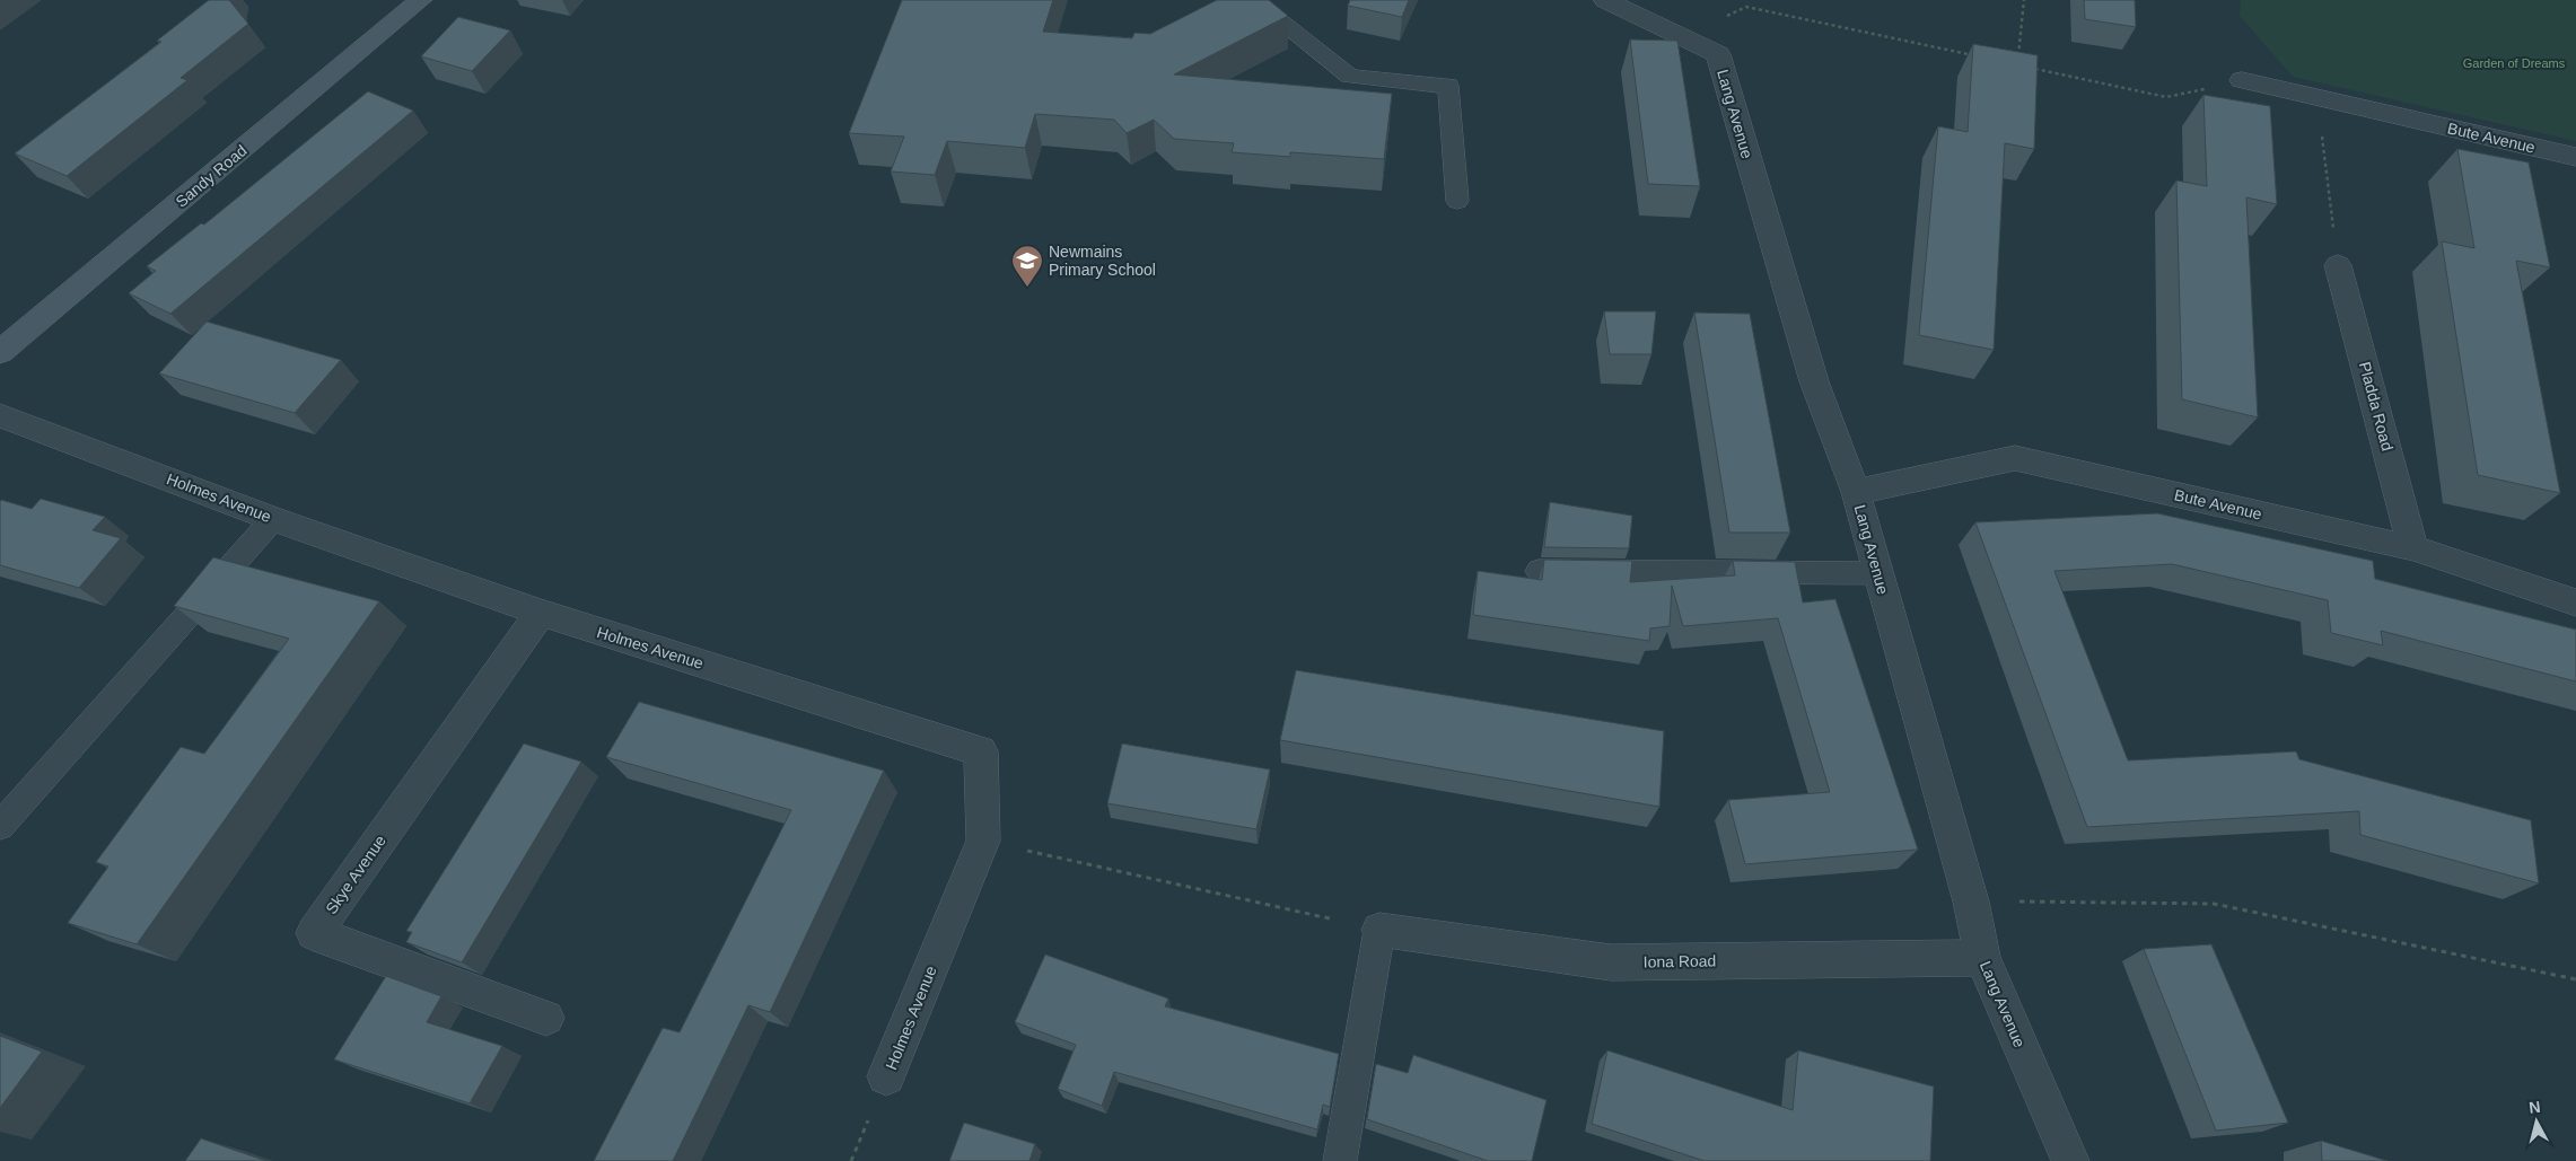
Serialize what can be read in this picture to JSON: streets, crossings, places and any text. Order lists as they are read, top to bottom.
{
  "streets": {
    "main road": ["Sandy Road"],
    "street": [
      "Lang Avenue",
      "Bute Avenue",
      "Pladda Road",
      "Holmes Avenue",
      "Skye Avenue",
      "Iona Road"
    ]
  },
  "crossings": [
    ["Lang Avenue", "Bute Avenue"],
    ["Lang Avenue", "Iona Road"],
    ["Bute Avenue", "Pladda Road"],
    ["Holmes Avenue", "Skye Avenue"]
  ],
  "parks": ["Garden of Dreams"],
  "places": {
    "school or university": ["Newmains Primary School"]
  },
  "north": "top"
}
